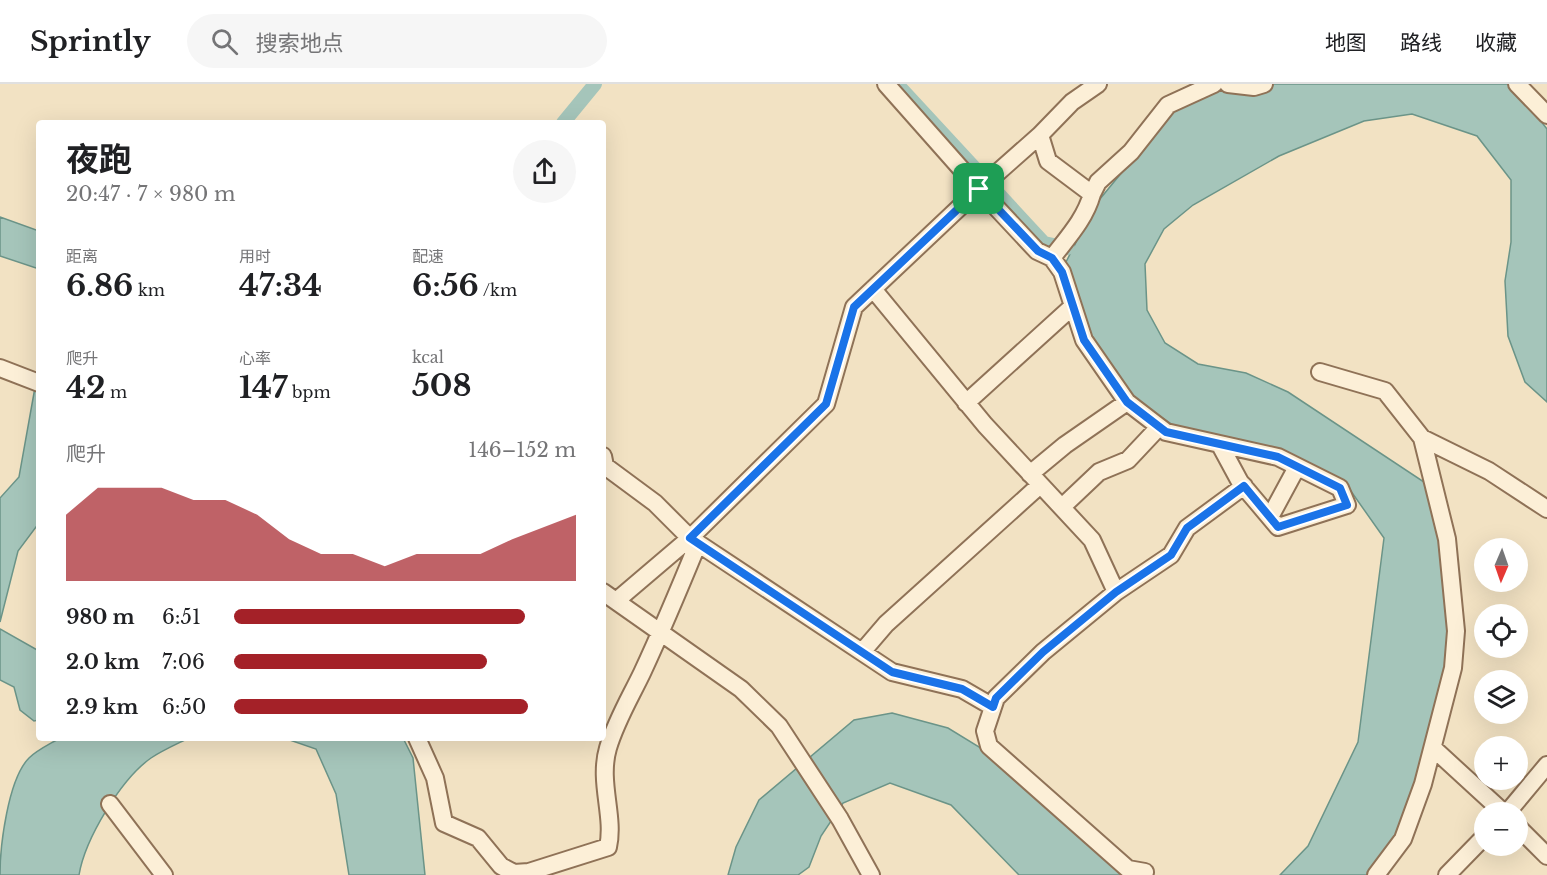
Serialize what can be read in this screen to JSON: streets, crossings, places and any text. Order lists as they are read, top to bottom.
{
  "north": "bottom",
  "page": {
    "header": "Sprintly",
    "search": "搜索地点",
    "nav": ["地图", "路线", "收藏"],
    "heading": ["夜跑", "20:47 · 7 × 980 m"],
    "stats": [
      ["距离", "6.86 km"],
      ["用时", "47:34"],
      ["配速", "6:56 /km"],
      ["爬升", "42 m"],
      ["心率", "147 bpm"],
      ["kcal", "508"]
    ],
    "chart": ["爬升", "146–152 m"],
    "map_buttons": ["+", "−"],
    "list": [
      {
        "name": "980 m",
        "note": "6:51"
      },
      {
        "name": "2.0 km",
        "note": "7:06"
      },
      {
        "name": "2.9 km",
        "note": "6:50"
      }
    ]
  }
}
